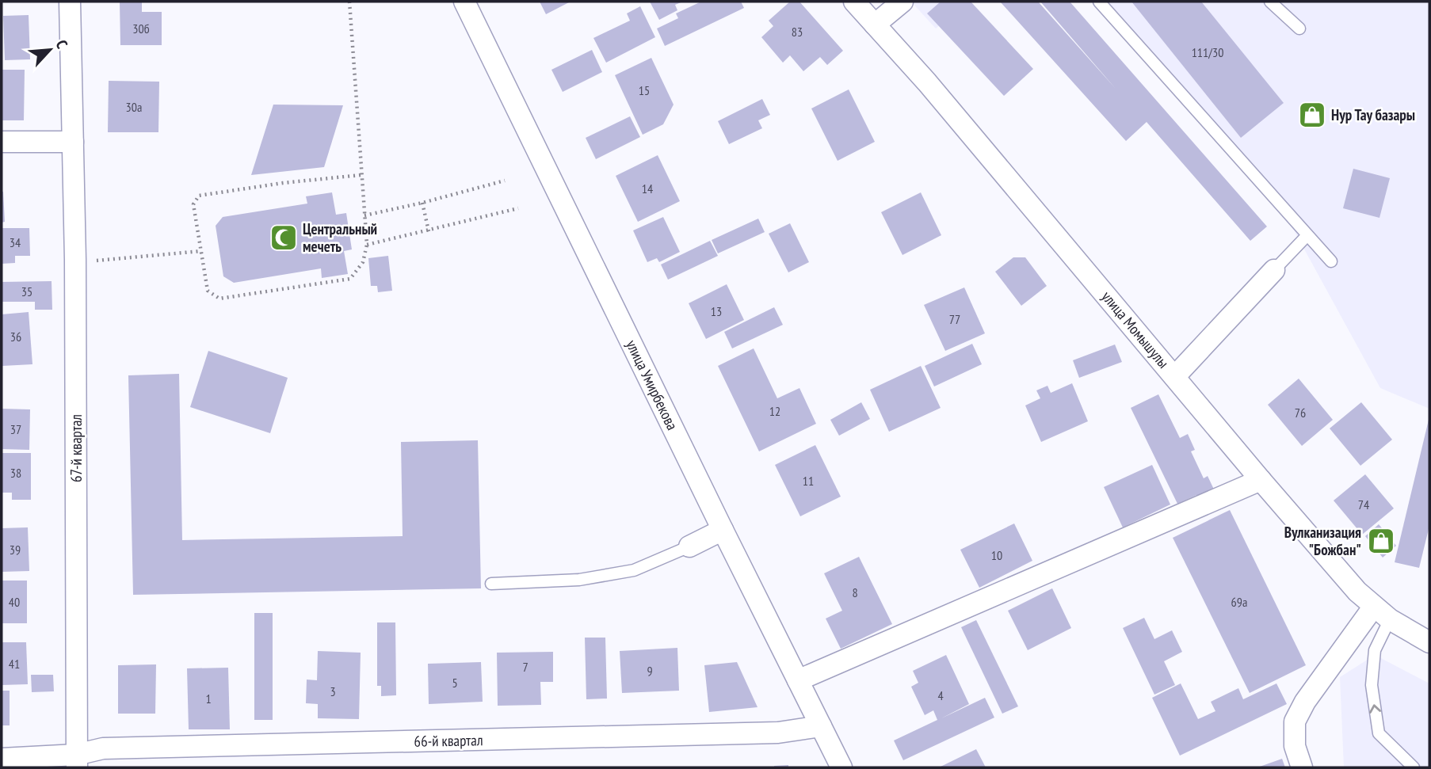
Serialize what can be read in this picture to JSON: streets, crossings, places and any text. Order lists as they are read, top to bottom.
{
  "streets": {
    "street": [
      "улица Момышулы",
      "улица Умирбекова",
      "67-й квартал",
      "66-й квартал"
    ]
  },
  "crossings": [
    ["улица Умирбекова", "66-й квартал"],
    ["67-й квартал", "66-й квартал"]
  ],
  "places": {
    "shop": ["Нур Тау базары", "Вулканизация \"Божбан\""],
    "mosque": ["Центральный мечеть"]
  },
  "house_numbers": [
    "30б",
    "83",
    "111/30",
    "15",
    "30а",
    "14",
    "34",
    "35",
    "13",
    "77",
    "36",
    "12",
    "76",
    "37",
    "38",
    "11",
    "74",
    "39",
    "10",
    "8",
    "40",
    "69а",
    "41",
    "7",
    "9",
    "5",
    "3",
    "4",
    "1"
  ],
  "north": "top right"
}
